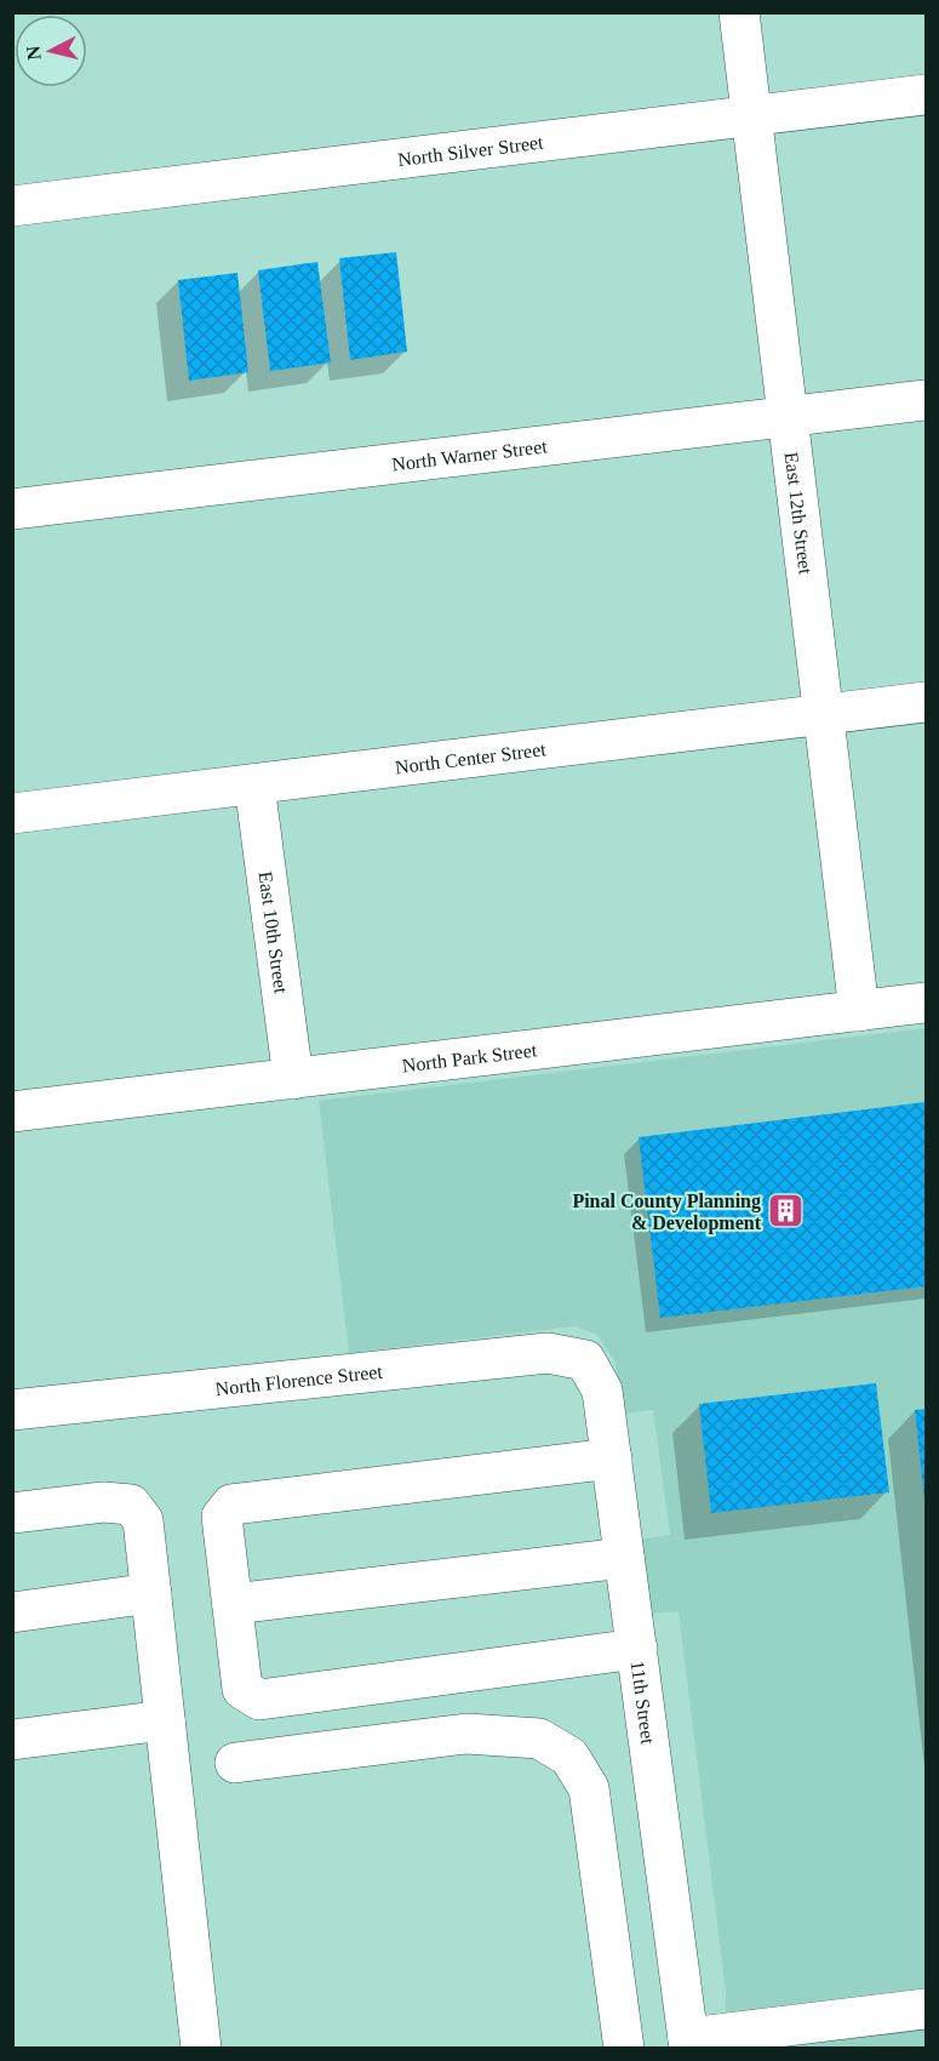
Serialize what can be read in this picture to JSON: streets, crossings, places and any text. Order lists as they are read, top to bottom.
{
  "streets": {
    "street": [
      "North Silver Street",
      "North Warner Street",
      "East 12th Street",
      "North Center Street",
      "East 10th Street",
      "North Park Street",
      "North Florence Street",
      "11th Street"
    ]
  },
  "crossings": [
    ["North Silver Street", "East 12th Street"],
    ["North Warner Street", "East 12th Street"],
    ["East 12th Street", "North Center Street"],
    ["East 12th Street", "North Park Street"],
    ["North Center Street", "East 10th Street"],
    ["East 10th Street", "North Park Street"],
    ["North Florence Street", "11th Street"]
  ],
  "places": {
    "building": ["Pinal County Planning & Development"]
  },
  "north": "left"
}
